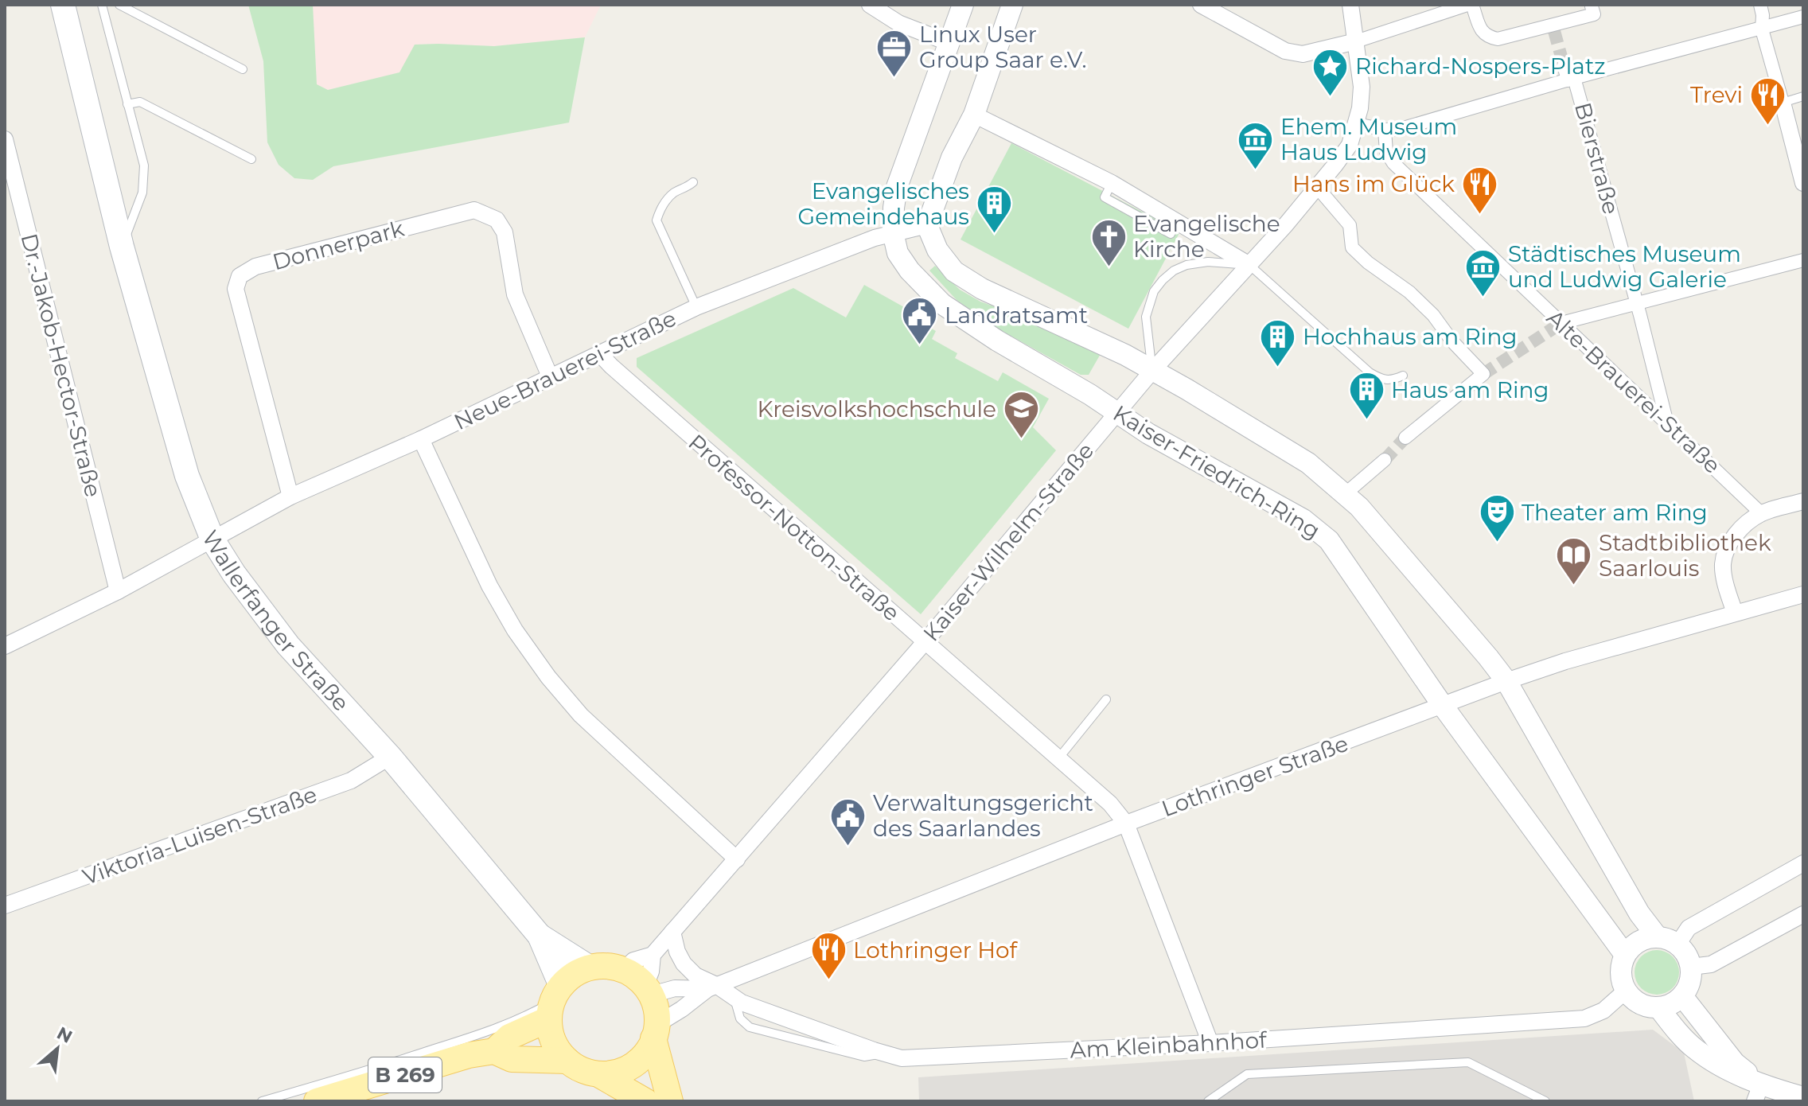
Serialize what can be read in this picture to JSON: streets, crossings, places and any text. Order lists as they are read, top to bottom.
{
  "streets": {
    "main road": ["Wallerfanger Straße", "B 269"],
    "street": [
      "Bierstraße",
      "Donnerpark",
      "Dr.-Jakob-Hector-Straße",
      "Neue-Brauerei-Straße",
      "Alte-Brauerei-Straße",
      "Kaiser-Friedrich-Ring",
      "Professor-Notton-Straße",
      "Kaiser-Wilhelm-Straße",
      "Lothringer Straße",
      "Viktoria-Luisen-Straße",
      "Am Kleinbahnhof"
    ]
  },
  "crossings": [
    ["Bierstraße", "Alte-Brauerei-Straße"],
    ["Donnerpark", "Neue-Brauerei-Straße"],
    ["Dr.-Jakob-Hector-Straße", "Neue-Brauerei-Straße"],
    ["Neue-Brauerei-Straße", "Kaiser-Friedrich-Ring"],
    ["Neue-Brauerei-Straße", "Professor-Notton-Straße"],
    ["Neue-Brauerei-Straße", "Wallerfanger Straße"],
    ["Kaiser-Friedrich-Ring", "Kaiser-Wilhelm-Straße"],
    ["Kaiser-Friedrich-Ring", "Lothringer Straße"],
    ["Kaiser-Friedrich-Ring", "Am Kleinbahnhof"],
    ["Professor-Notton-Straße", "Kaiser-Wilhelm-Straße"],
    ["Professor-Notton-Straße", "Lothringer Straße"],
    ["Professor-Notton-Straße", "Am Kleinbahnhof"],
    ["Kaiser-Wilhelm-Straße", "Wallerfanger Straße"],
    ["Kaiser-Wilhelm-Straße", "Lothringer Straße"],
    ["Kaiser-Wilhelm-Straße", "B 269"],
    ["Wallerfanger Straße", "Lothringer Straße"],
    ["Wallerfanger Straße", "Viktoria-Luisen-Straße"],
    ["Wallerfanger Straße", "B 269"],
    ["Lothringer Straße", "Am Kleinbahnhof"],
    ["Lothringer Straße", "B 269"]
  ],
  "places": {
    "office": ["Linux User Group Saar e.V."],
    "place": ["Richard-Nospers-Platz"],
    "restaurant": ["Trevi", "Hans im Glück", "Lothringer Hof"],
    "museum": ["Ehem. Museum Haus Ludwig", "Städtisches Museum und Ludwig Galerie"],
    "building": ["Evangelisches Gemeindehaus", "Hochhaus am Ring", "Haus am Ring"],
    "church": ["Evangelische Kirche"],
    "public building": ["Landratsamt", "Verwaltungsgericht des Saarlandes"],
    "school or university": ["Kreisvolkshochschule"],
    "theatre": ["Theater am Ring"],
    "library": ["Stadtbibliothek Saarlouis"]
  },
  "north": "top right"
}
